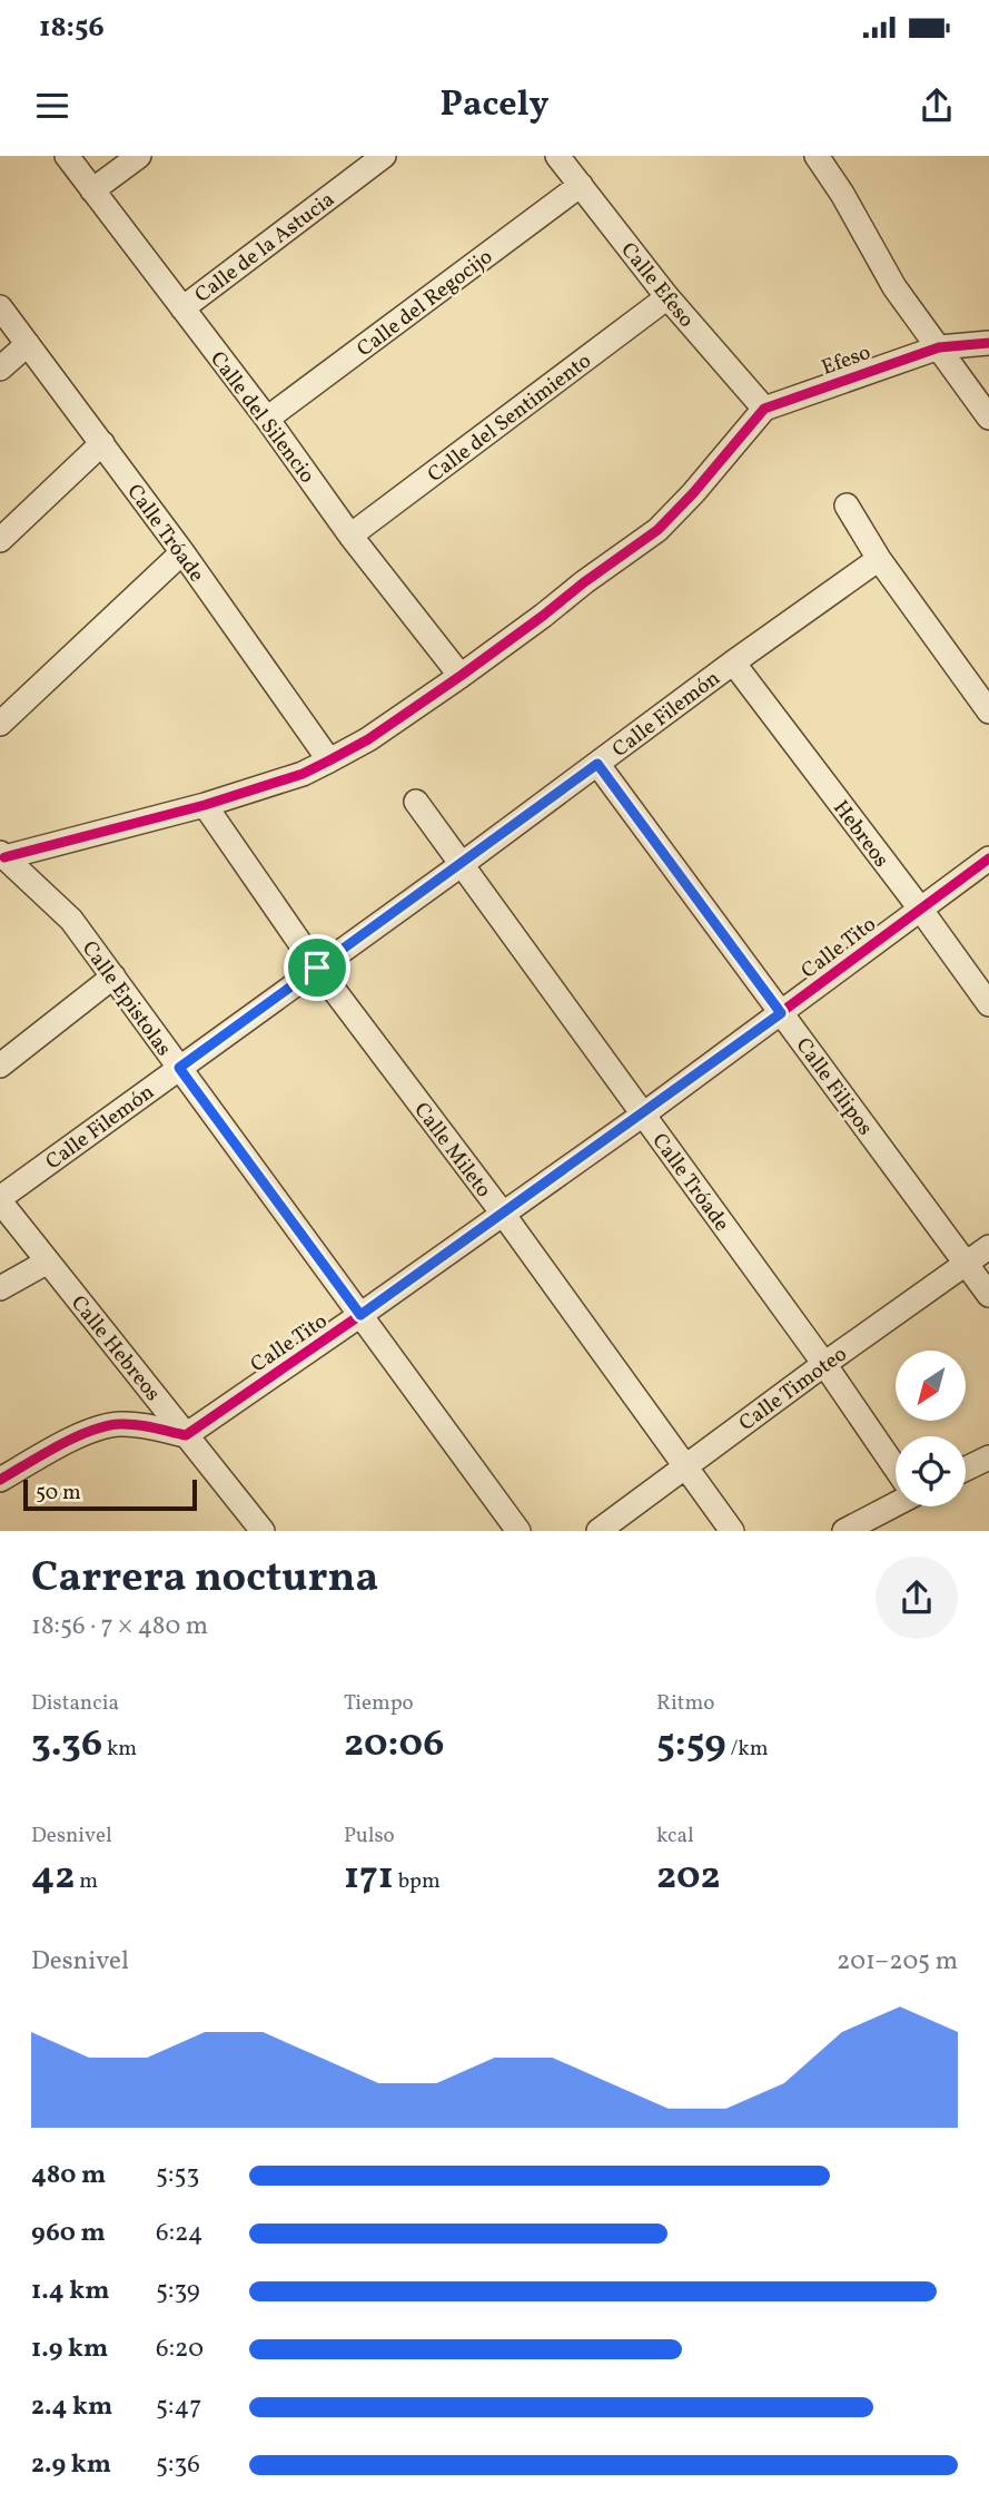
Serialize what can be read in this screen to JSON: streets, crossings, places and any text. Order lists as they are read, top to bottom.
{
  "streets": {
    "street": [
      "Calle de la Astucia",
      "Calle Efeso",
      "Calle del Regocijo",
      "Efeso",
      "Calle del Silencio",
      "Calle del Sentimiento",
      "Calle Tróade",
      "Calle Filemón",
      "Hebreos",
      "Calle Tito",
      "Calle Epistolas",
      "Calle Filipos",
      "Calle Mileto",
      "Calle Hebreos",
      "Calle Timoteo"
    ]
  },
  "crossings": [
    ["Calle de la Astucia", "Calle del Silencio"],
    ["Calle Efeso", "Calle del Regocijo"],
    ["Calle Efeso", "Efeso"],
    ["Calle Efeso", "Calle del Sentimiento"],
    ["Calle del Regocijo", "Calle del Silencio"],
    ["Calle del Silencio", "Calle del Sentimiento"],
    ["Calle Tróade", "Calle Filemón"],
    ["Calle Tróade", "Calle Tito"],
    ["Calle Tróade", "Calle Timoteo"],
    ["Calle Filemón", "Hebreos"],
    ["Calle Filemón", "Calle Epistolas"],
    ["Calle Filemón", "Calle Filipos"],
    ["Calle Filemón", "Calle Mileto"],
    ["Calle Filemón", "Calle Hebreos"],
    ["Hebreos", "Calle Tito"],
    ["Calle Tito", "Calle Epistolas"],
    ["Calle Tito", "Calle Filipos"],
    ["Calle Tito", "Calle Mileto"],
    ["Calle Tito", "Calle Hebreos"],
    ["Calle Filipos", "Calle Timoteo"],
    ["Calle Mileto", "Calle Timoteo"]
  ],
  "scale_bar": "50 m",
  "north": "bottom left",
  "page": {
    "status": "18:56",
    "header": "Pacely",
    "scale": "50 m",
    "heading": ["Carrera nocturna", "18:56 · 7 × 480 m"],
    "stats": [
      ["Distancia", "3.36 km"],
      ["Tiempo", "20:06"],
      ["Ritmo", "5:59 /km"],
      ["Desnivel", "42 m"],
      ["Pulso", "171 bpm"],
      ["kcal", "202"]
    ],
    "chart": ["Desnivel", "201–205 m"],
    "list": [
      {
        "name": "480 m",
        "note": "5:53"
      },
      {
        "name": "960 m",
        "note": "6:24"
      },
      {
        "name": "1.4 km",
        "note": "5:39"
      },
      {
        "name": "1.9 km",
        "note": "6:20"
      },
      {
        "name": "2.4 km",
        "note": "5:47"
      },
      {
        "name": "2.9 km",
        "note": "5:36"
      }
    ]
  }
}
